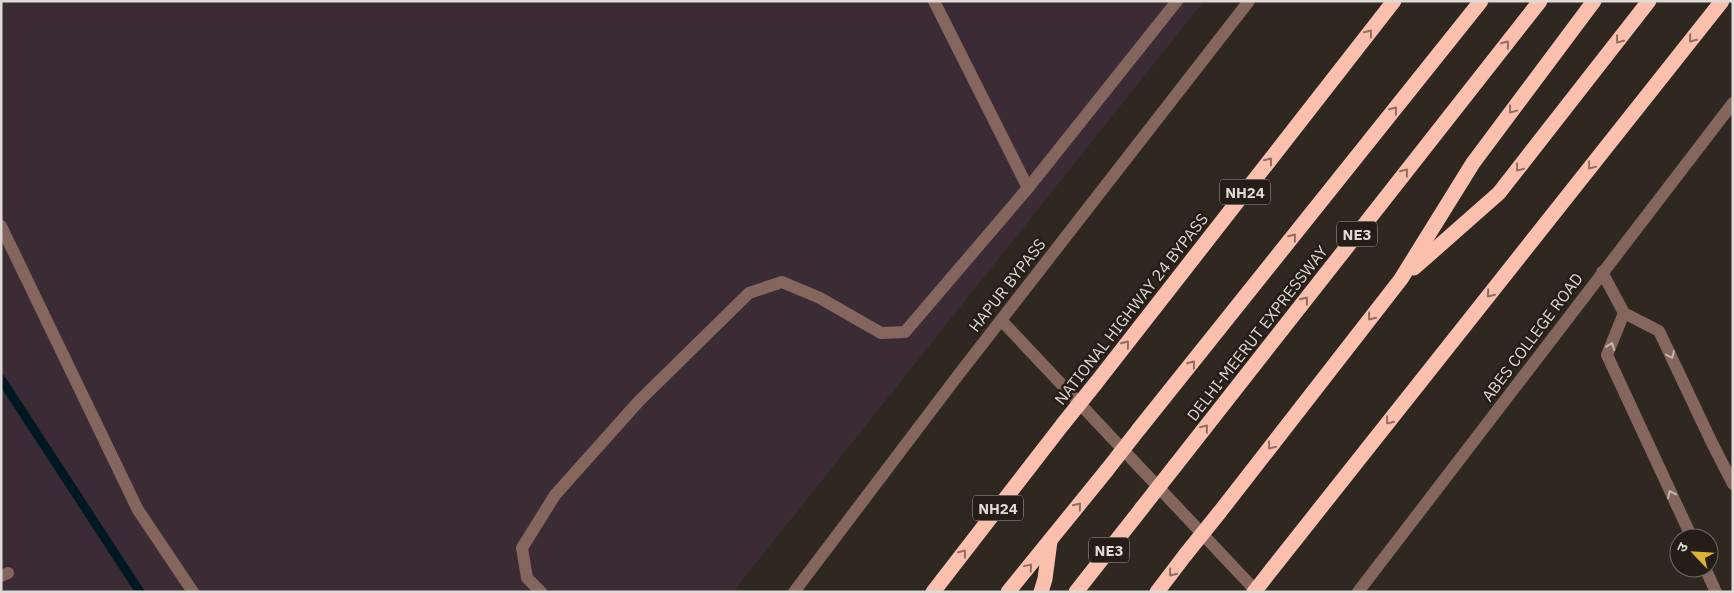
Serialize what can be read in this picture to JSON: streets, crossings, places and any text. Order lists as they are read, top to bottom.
{
  "streets": {
    "highway": [
      "NH24",
      "NE3",
      "NATIONAL HIGHWAY 24 BYPASS",
      "DELHI-MEERUT EXPRESSWAY"
    ],
    "street": ["HAPUR BYPASS", "ABES COLLEGE ROAD"]
  },
  "north": "top left"
}
